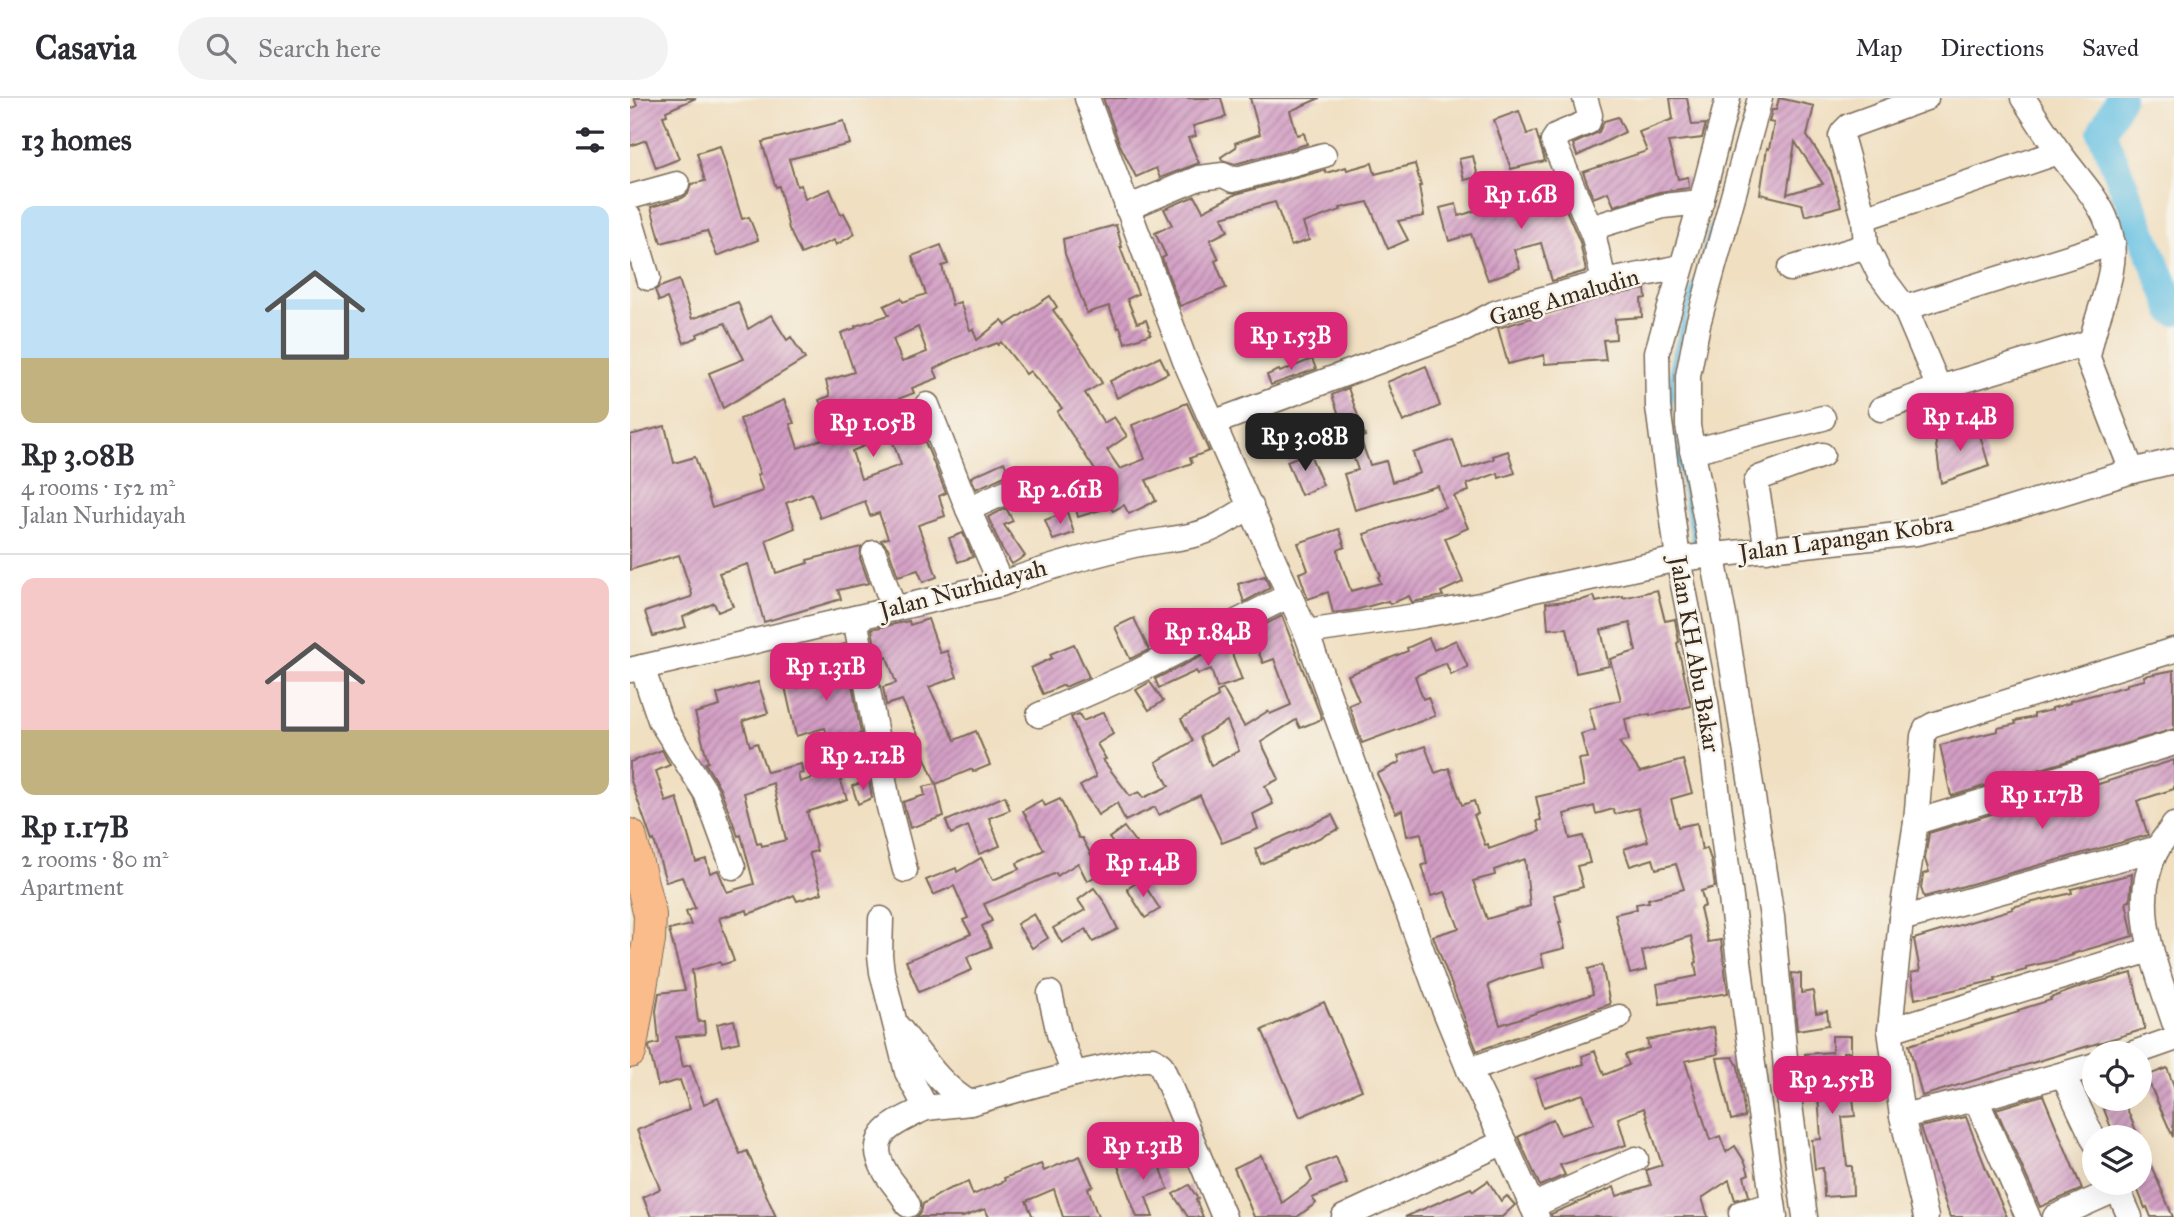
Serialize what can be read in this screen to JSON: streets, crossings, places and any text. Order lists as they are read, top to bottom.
{
  "streets": {
    "street": [
      "Gang Amaludin",
      "Jalan Lapangan Kobra",
      "Jalan Nurhidayah",
      "Jalan KH Abu Bakar"
    ]
  },
  "crossings": [
    ["Gang Amaludin", "Jalan KH Abu Bakar"],
    ["Jalan Lapangan Kobra", "Jalan KH Abu Bakar"]
  ],
  "page": {
    "header": "Casavia",
    "search": "Search here",
    "nav": ["Map", "Directions", "Saved"],
    "heading": "13 homes",
    "price": [
      "Rp 1.6B",
      "Rp 1.53B",
      "Rp 1.4B",
      "Rp 1.05B",
      "Rp 3.08B",
      "Rp 2.61B",
      "Rp 1.84B",
      "Rp 1.31B",
      "Rp 2.12B",
      "Rp 1.17B",
      "Rp 1.4B",
      "Rp 2.55B",
      "Rp 1.31B"
    ],
    "list": [
      {
        "name": "Rp 3.08B",
        "note": "4 rooms · 152 m² · Jalan Nurhidayah"
      },
      {
        "name": "Rp 1.17B",
        "note": "2 rooms · 80 m² · Apartment"
      }
    ]
  }
}
